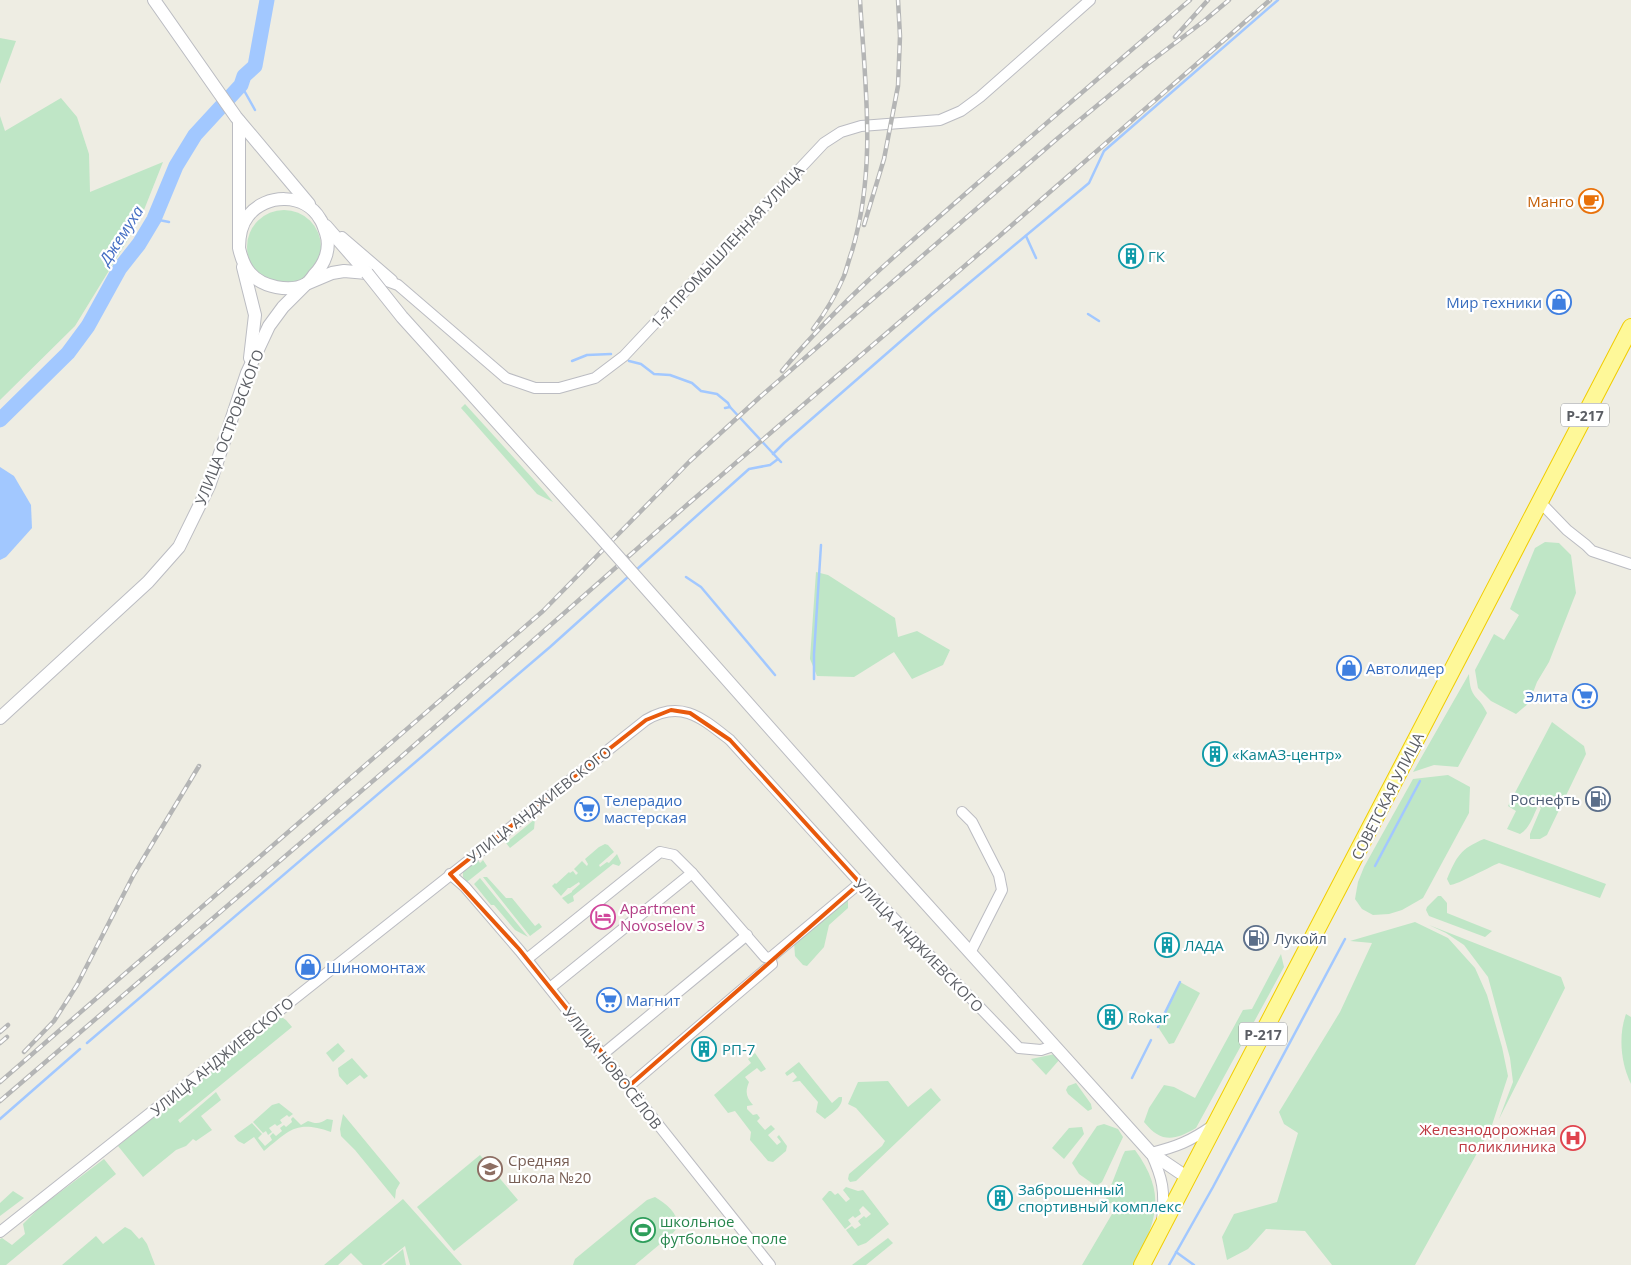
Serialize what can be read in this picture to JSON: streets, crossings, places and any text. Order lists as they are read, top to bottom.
{
  "streets": {
    "highway": ["Р-217", "СОВЕТСКАЯ УЛИЦА"],
    "street": [
      "1-Я ПРОМЫШЛЕННАЯ УЛИЦА",
      "УЛИЦА ОСТРОВСКОГО",
      "УЛИЦА АНДЖИЕВСКОГО",
      "УЛИЦА НОВОСЁЛОВ"
    ]
  },
  "crossings": [
    ["1-Я ПРОМЫШЛЕННАЯ УЛИЦА", "УЛИЦА ОСТРОВСКОГО"],
    ["Р-217", "СОВЕТСКАЯ УЛИЦА"],
    ["УЛИЦА АНДЖИЕВСКОГО", "УЛИЦА НОВОСЁЛОВ"]
  ],
  "water": ["Джемуха"],
  "places": {
    "cafe": ["Манго"],
    "building": [
      "ГК",
      "«КамАЗ-центр»",
      "ЛАДА",
      "Rokar",
      "РП-7",
      "Заброшенный спортивный комплекс"
    ],
    "shop": ["Мир техники", "Автолидер", "Шиномонтаж"],
    "supermarket": ["Элита", "Телерадио мастерская", "Магнит"],
    "fuel station": ["Роснефть", "Лукойл"],
    "hotel": ["Apartment Novoselov 3"],
    "hospital": ["Железнодорожная поликлиника"],
    "school or university": ["Средняя школа №20"],
    "sports": ["школьное футбольное поле"]
  }
}
